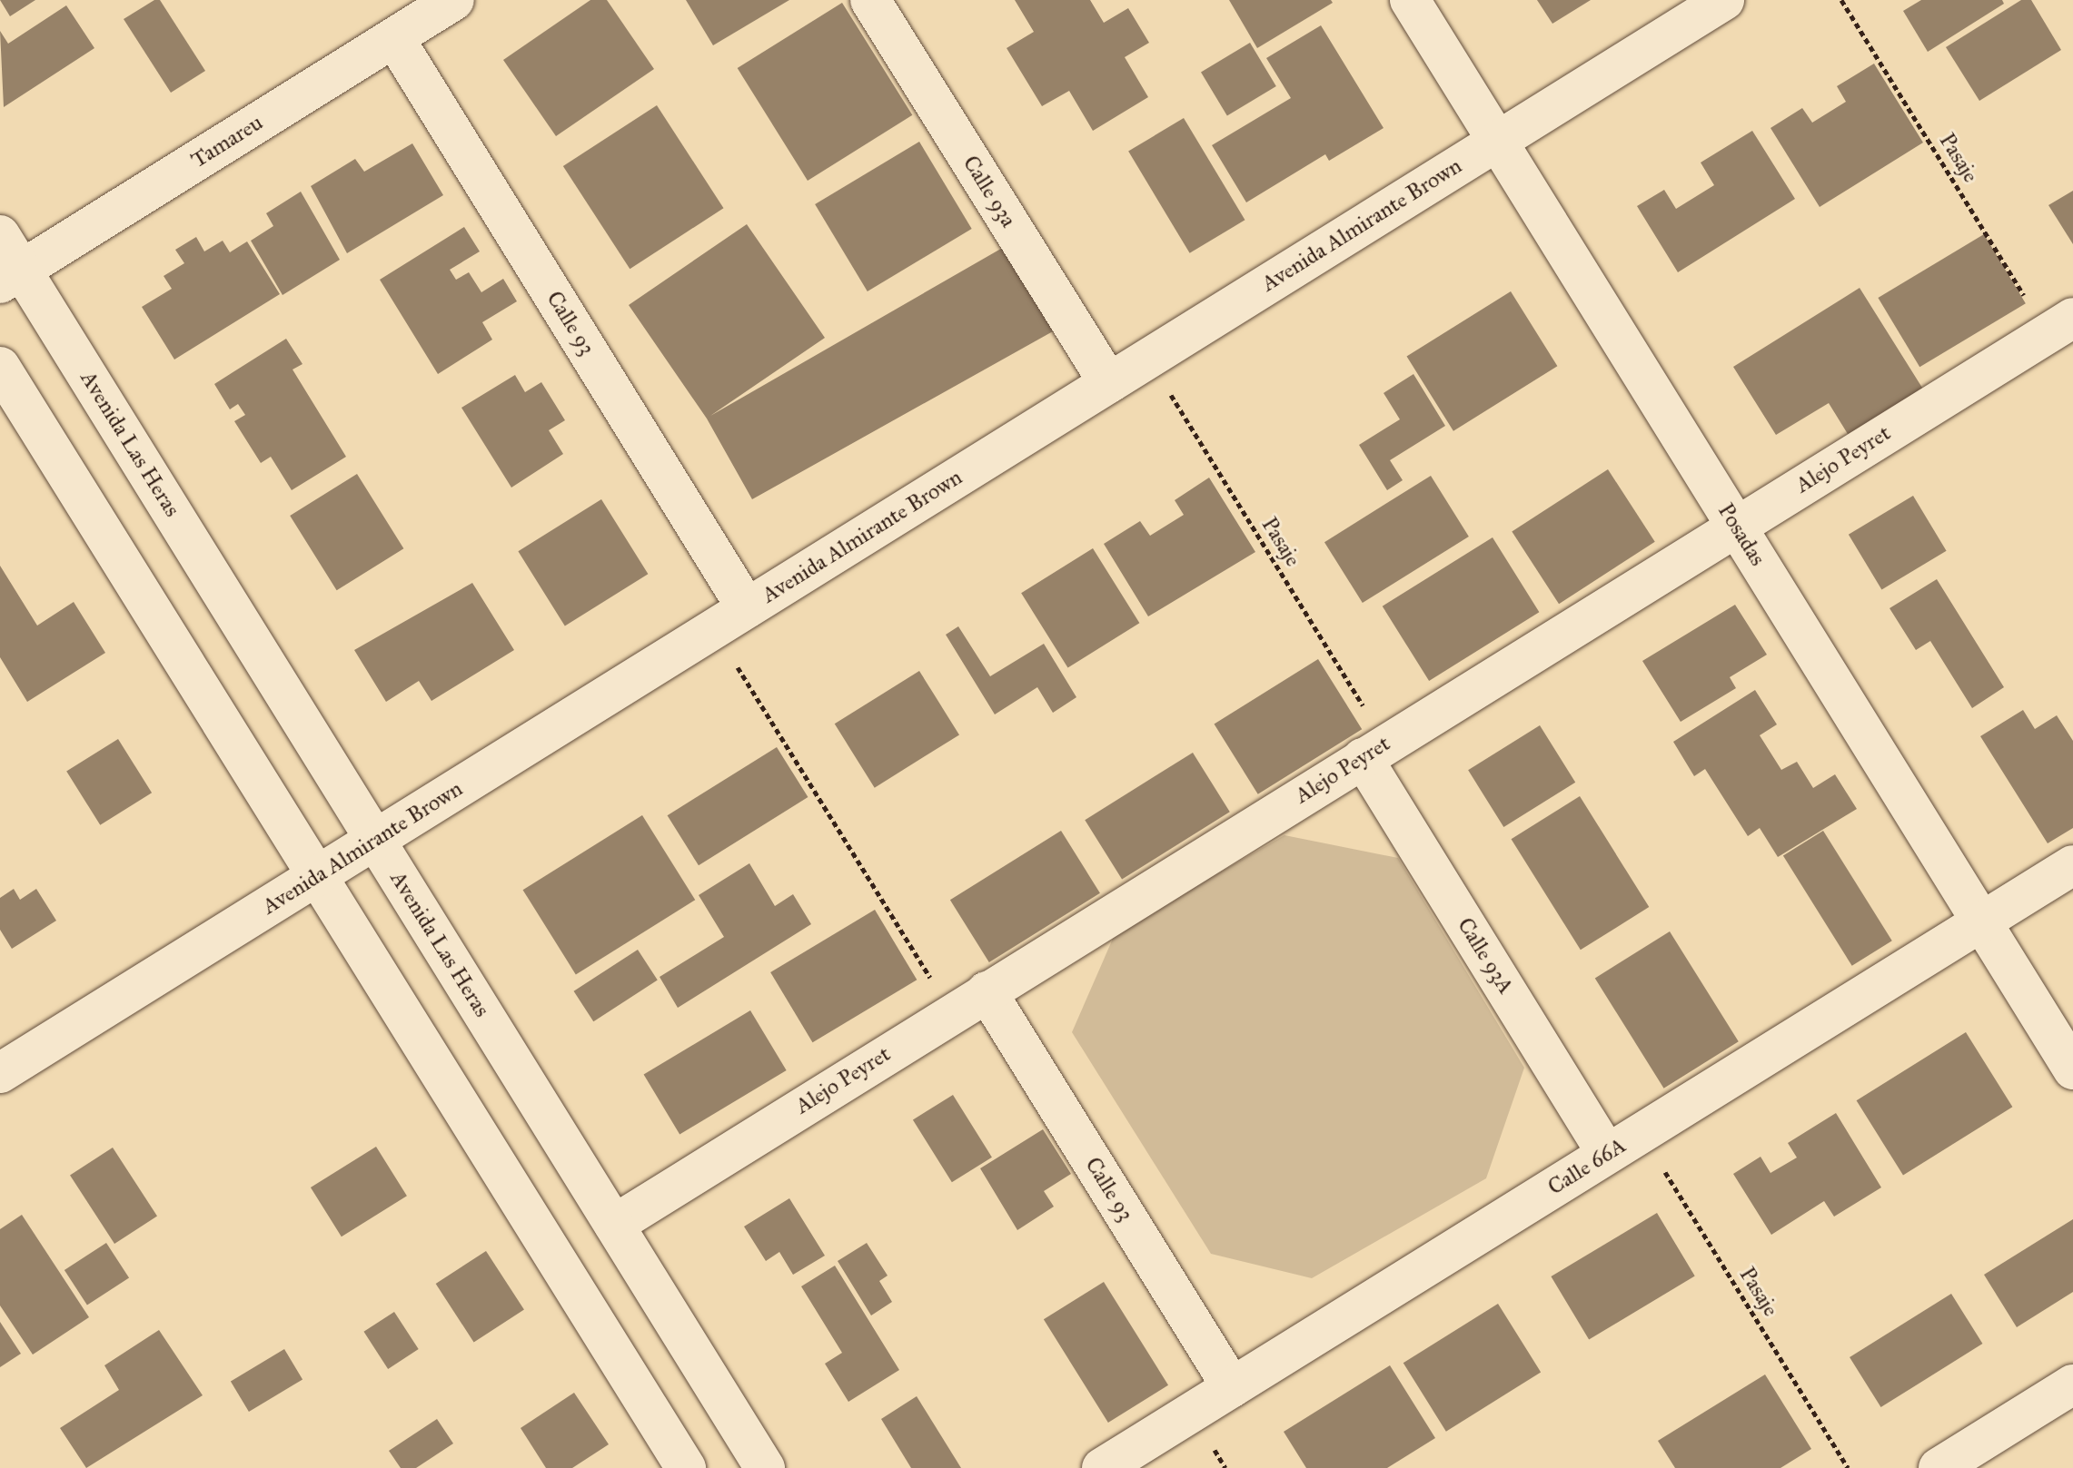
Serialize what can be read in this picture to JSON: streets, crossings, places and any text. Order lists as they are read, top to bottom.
{
  "streets": {
    "street": [
      "Tamareu",
      "Calle 93a",
      "Avenida Almirante Brown",
      "Calle 93",
      "Avenida Las Heras",
      "Alejo Peyret",
      "Posadas",
      "Calle 93A",
      "Calle 66A"
    ],
    "path": ["Pasaje"]
  },
  "crossings": [
    ["Tamareu", "Calle 93"],
    ["Tamareu", "Avenida Las Heras"],
    ["Pasaje", "Avenida Almirante Brown"],
    ["Pasaje", "Alejo Peyret"],
    ["Pasaje", "Calle 93A"],
    ["Pasaje", "Calle 66A"],
    ["Calle 93a", "Avenida Almirante Brown"],
    ["Avenida Almirante Brown", "Calle 93"],
    ["Avenida Almirante Brown", "Avenida Las Heras"],
    ["Avenida Almirante Brown", "Posadas"],
    ["Calle 93", "Alejo Peyret"],
    ["Calle 93", "Calle 66A"],
    ["Avenida Las Heras", "Alejo Peyret"],
    ["Alejo Peyret", "Posadas"],
    ["Alejo Peyret", "Calle 93A"],
    ["Posadas", "Calle 66A"],
    ["Calle 93A", "Calle 66A"]
  ]
}
